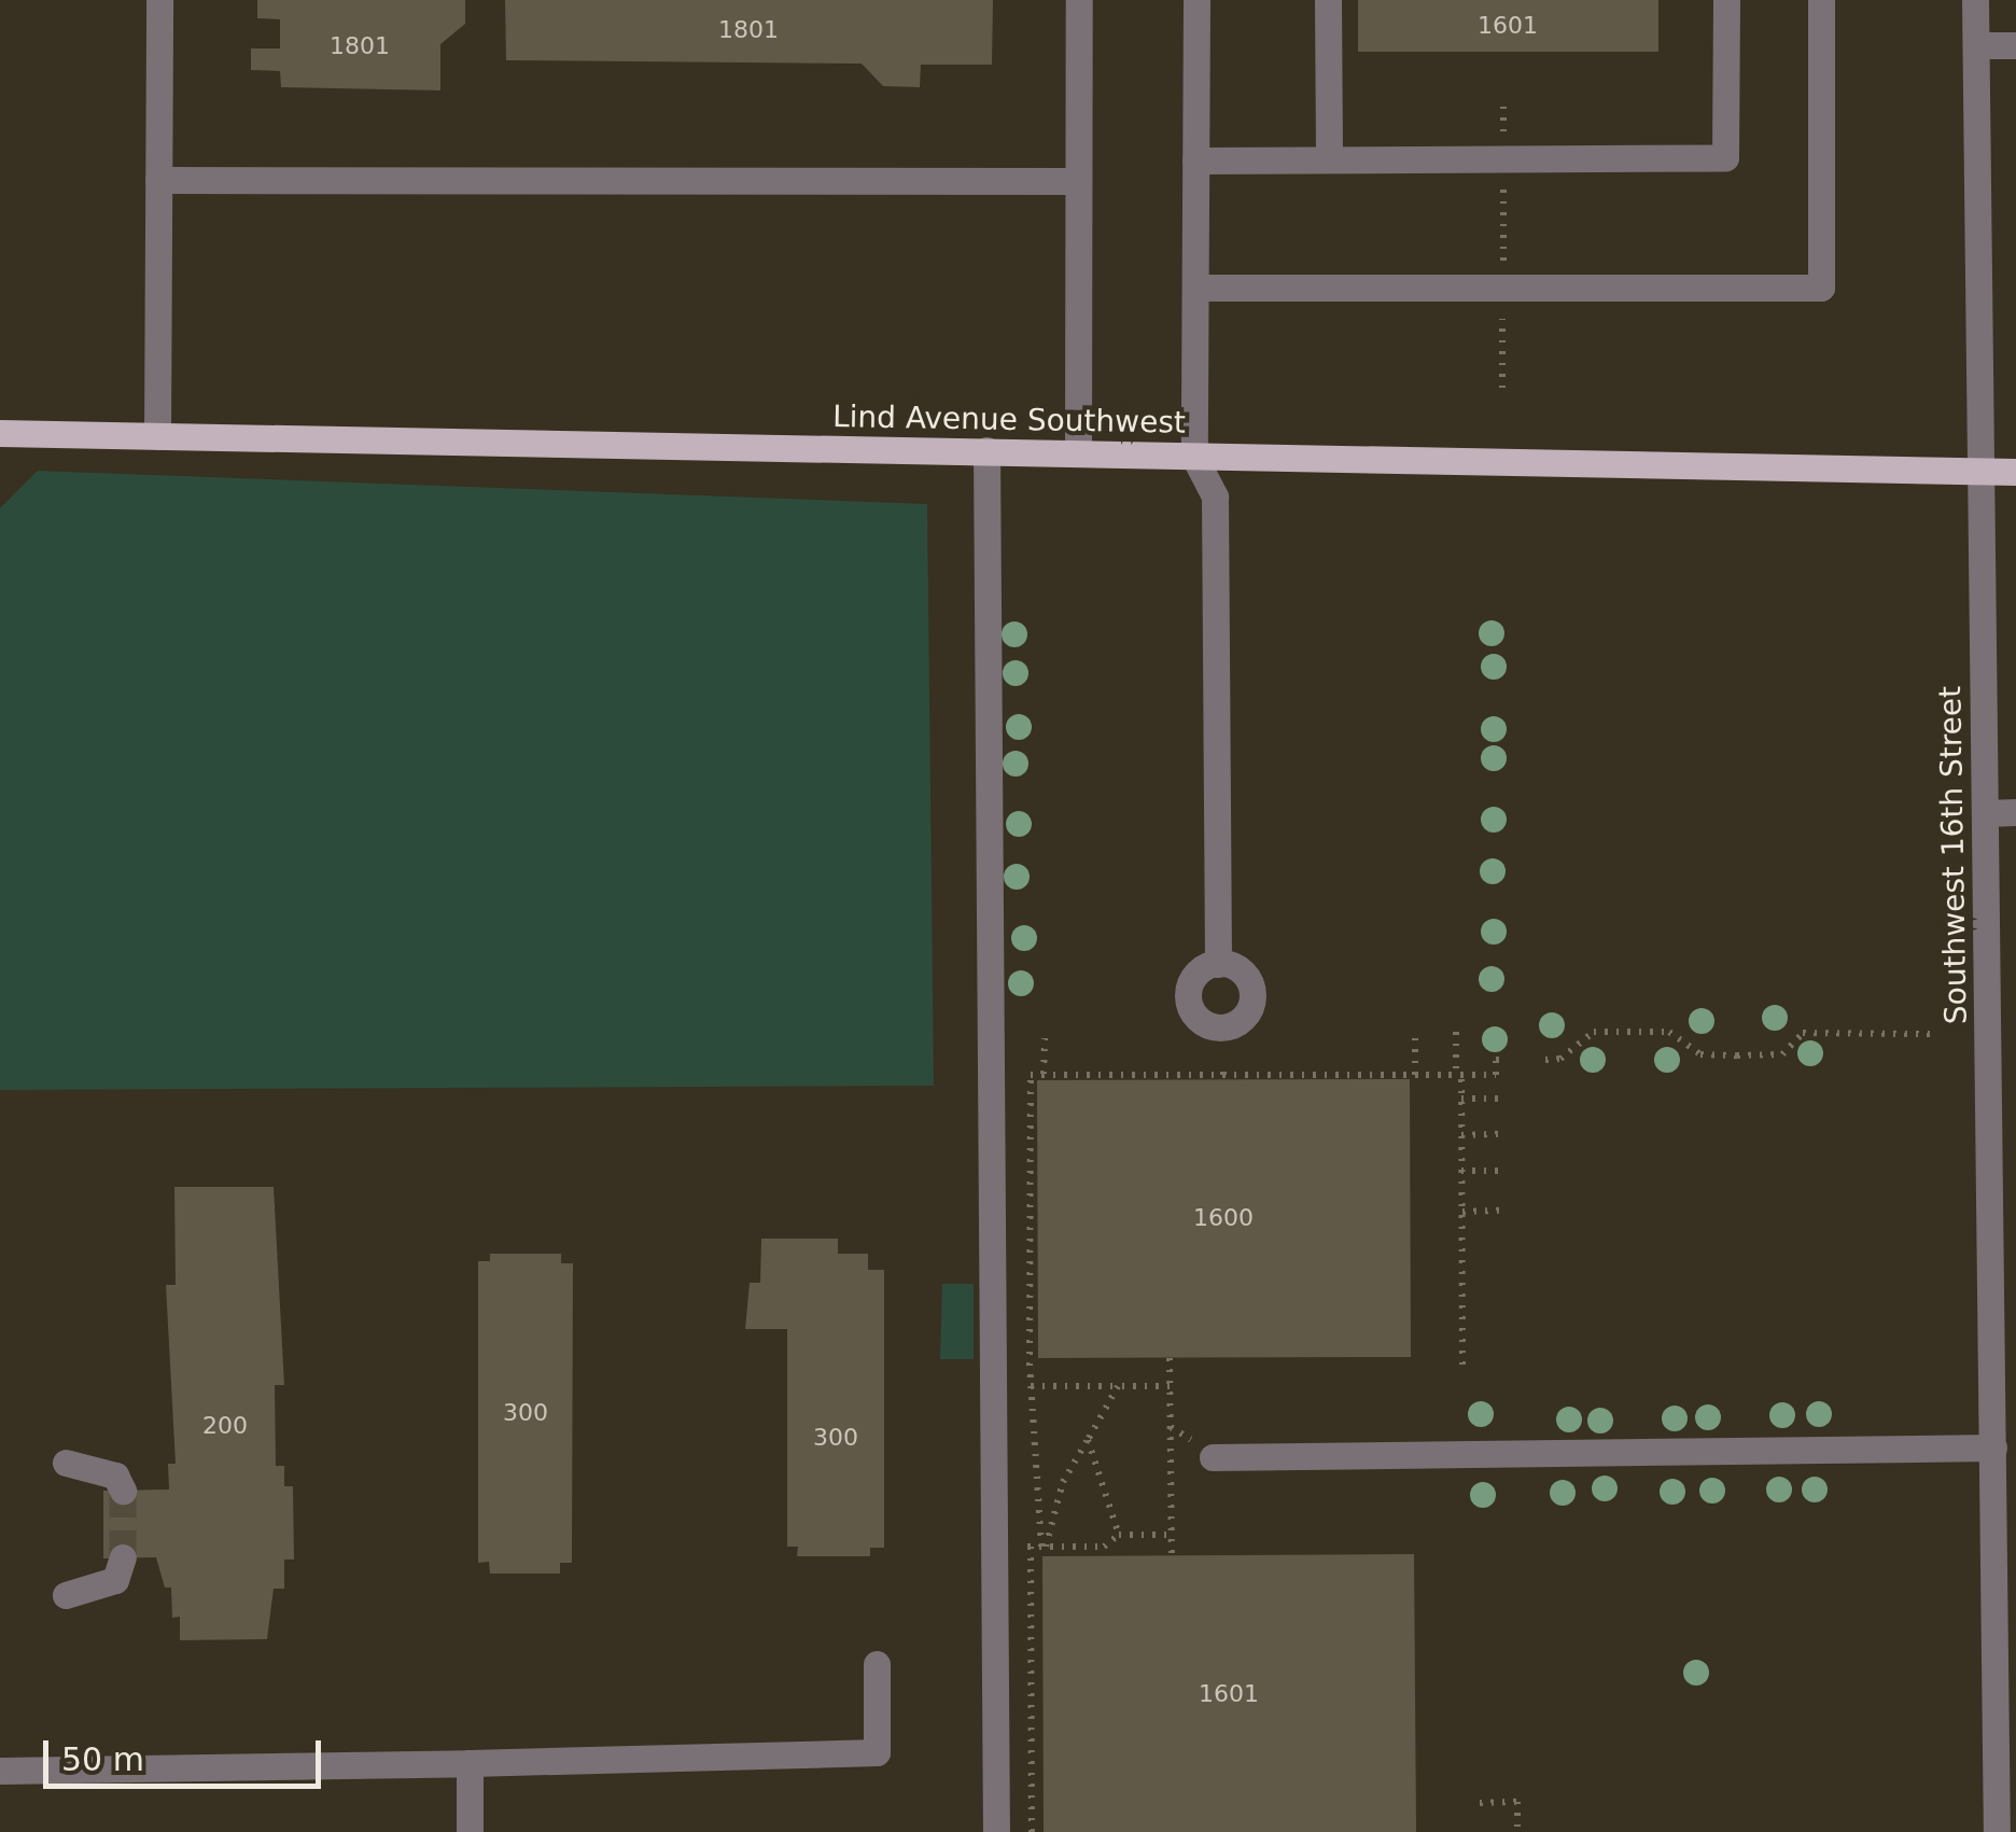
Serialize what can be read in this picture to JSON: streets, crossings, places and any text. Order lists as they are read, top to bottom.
{
  "streets": {
    "main road": ["Lind Avenue Southwest"],
    "street": ["Southwest 16th Street"]
  },
  "crossings": [
    ["Lind Avenue Southwest", "Southwest 16th Street"]
  ],
  "house_numbers": [
    "1601",
    "1801",
    "1801",
    "1600",
    "300",
    "200",
    "300",
    "1601"
  ],
  "scale_bar": "50 m"
}
